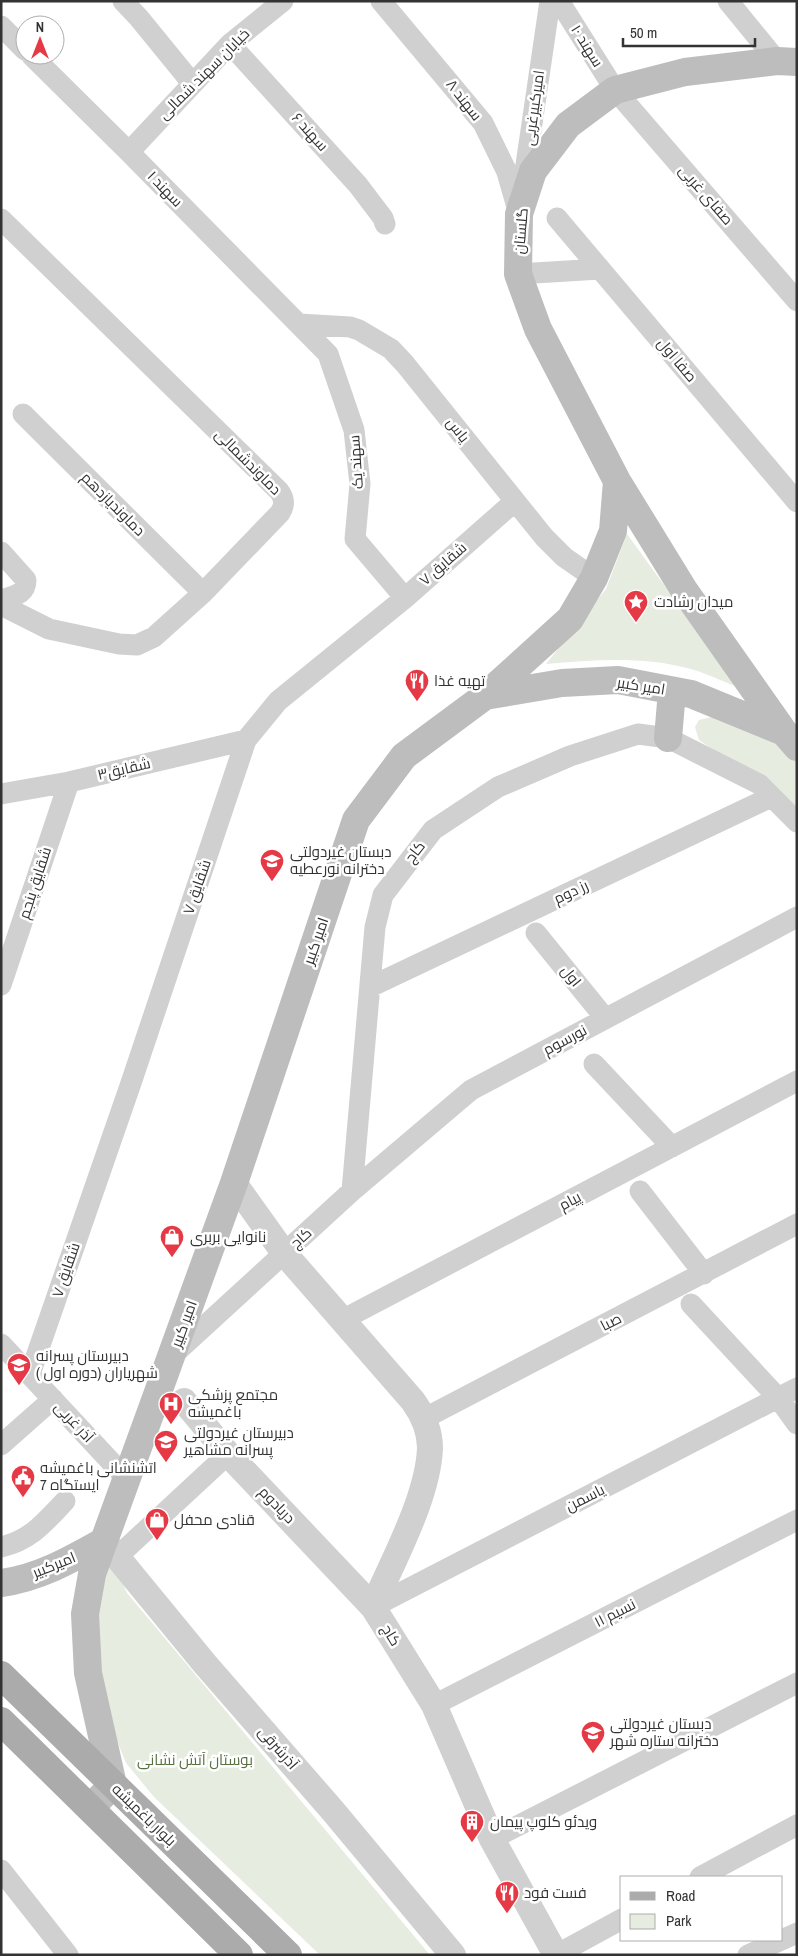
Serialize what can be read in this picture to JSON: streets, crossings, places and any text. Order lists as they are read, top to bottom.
{
  "streets": {
    "main road": [
      "گلستان",
      "امیر کبیر",
      "امیرکبیر",
      "بلوار باغمیشه"
    ],
    "street": [
      "سهند ۱۰",
      "خیابان سهند شمالی",
      "سهند ۸",
      "امیرکبیرغربی",
      "سهند ۶",
      "سهند ۱",
      "صفای غربی",
      "صفا اول",
      "یاس",
      "دماوندشمالی",
      "سهند یک",
      "دماوندیازدهم",
      "شقایق ۷",
      "شقایق۳",
      "کاج",
      "شقایق پنجم",
      "رز دوم",
      "اول",
      "نورسوم",
      "پیام",
      "صبا",
      "آذر غربی",
      "یاسمن",
      "دریادوم",
      "نسیم ۱۱",
      "آذرشرقی"
    ]
  },
  "crossings": [
    ["سهند ۱۰", "صفای غربی"],
    ["سهند ۱۰", "گلستان"],
    ["خیابان سهند شمالی", "سهند ۶"],
    ["خیابان سهند شمالی", "سهند ۱"],
    ["سهند ۸", "امیرکبیرغربی"],
    ["سهند ۸", "گلستان"],
    ["امیرکبیرغربی", "گلستان"],
    ["سهند ۱", "یاس"],
    ["سهند ۱", "سهند یک"],
    ["صفای غربی", "گلستان"],
    ["گلستان", "امیر کبیر"],
    ["یاس", "سهند یک"],
    ["یاس", "شقایق ۷"],
    ["دماوندشمالی", "دماوندیازدهم"],
    ["سهند یک", "شقایق ۷"],
    ["شقایق ۷", "شقایق۳"],
    ["شقایق ۷", "آذر غربی"],
    ["امیر کبیر", "کاج"],
    ["امیر کبیر", "آذر غربی"],
    ["امیر کبیر", "امیرکبیر"],
    ["امیر کبیر", "آذرشرقی"],
    ["امیر کبیر", "بلوار باغمیشه"],
    ["شقایق۳", "شقایق پنجم"],
    ["کاج", "رز دوم"],
    ["کاج", "نورسوم"],
    ["کاج", "پیام"],
    ["کاج", "صبا"],
    ["کاج", "یاسمن"],
    ["کاج", "دریادوم"],
    ["کاج", "نسیم ۱۱"],
    ["اول", "نورسوم"],
    ["یاسمن", "دریادوم"],
    ["امیرکبیر", "آذرشرقی"]
  ],
  "parks": ["بوستان آتش نشانی"],
  "places": {
    "place": ["میدان رشادت"],
    "restaurant": ["تهیه غذا", "فست فود"],
    "school or university": [
      "دبستان غیردولتی دخترانه نورعطیه",
      "دبیرستان پسرانه شهریاران (دوره اول )",
      "دبیرستان غیردولتی پسرانه مشاهیر",
      "دبستان غیردولتی دخترانه ستاره شهر"
    ],
    "shop": ["نانوایی بربری", "قنادی محفل"],
    "hospital": ["مجتمع پزشکی باغمیشه"],
    "public building": ["اتشنشانی باغمیشه ایستگاه 7"],
    "building": ["ویدئو کلوپ پیمان"]
  },
  "legend": ["Road", "Park"],
  "scale_bar": "50 m",
  "north": "top"
}
